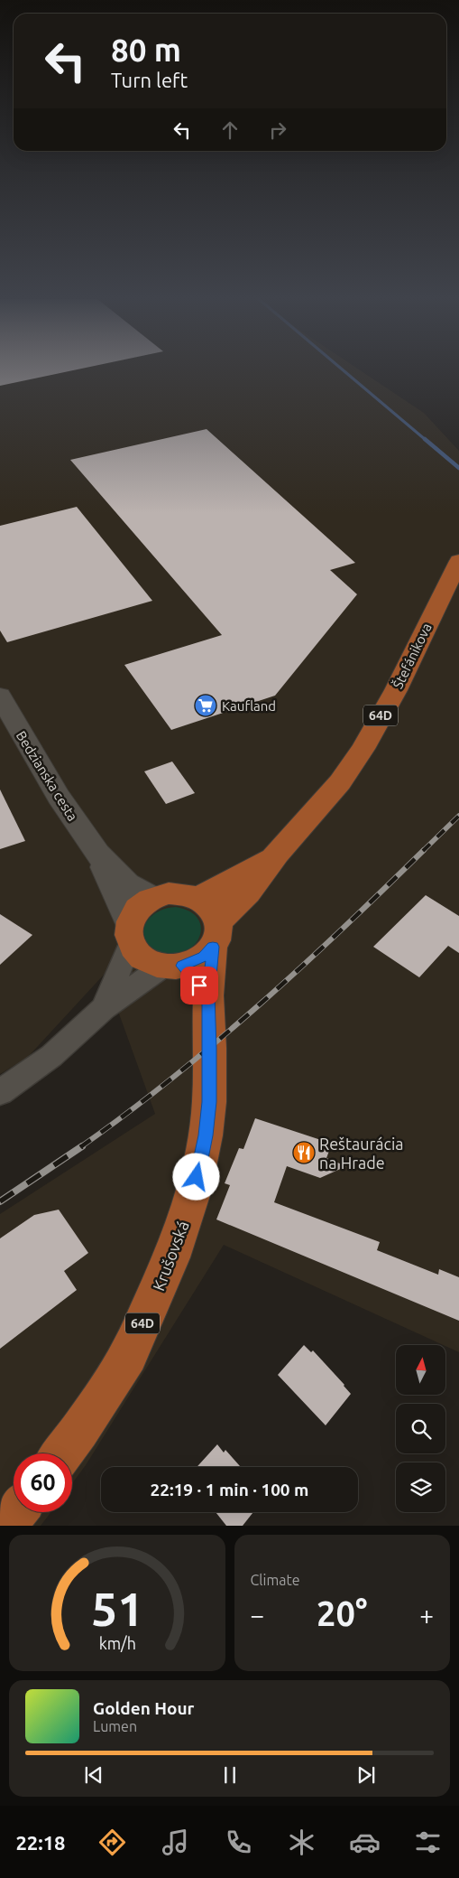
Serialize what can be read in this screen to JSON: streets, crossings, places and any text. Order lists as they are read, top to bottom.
{
  "streets": {
    "main road": ["Štefánikova", "64D", "Krušovská"],
    "street": ["Bedzianska cesta"]
  },
  "crossings": [
    ["Štefánikova", "64D"],
    ["64D", "Bedzianska cesta"],
    ["64D", "Krušovská"],
    ["Bedzianska cesta", "Krušovská"]
  ],
  "places": {
    "supermarket": ["Kaufland"],
    "restaurant": ["Reštaurácia na Hrade"]
  },
  "north": "top",
  "page": {
    "turn": ["80 m", "Turn left"],
    "limit": "60",
    "trip": "22:19 · 1 min · 100 m",
    "tile": "Climate",
    "heat": ["−", "20°", "+"],
    "song": ["Golden Hour", "Lumen"],
    "tabs": "22:18",
    "gauge": ["51", "km/h"]
  }
}
